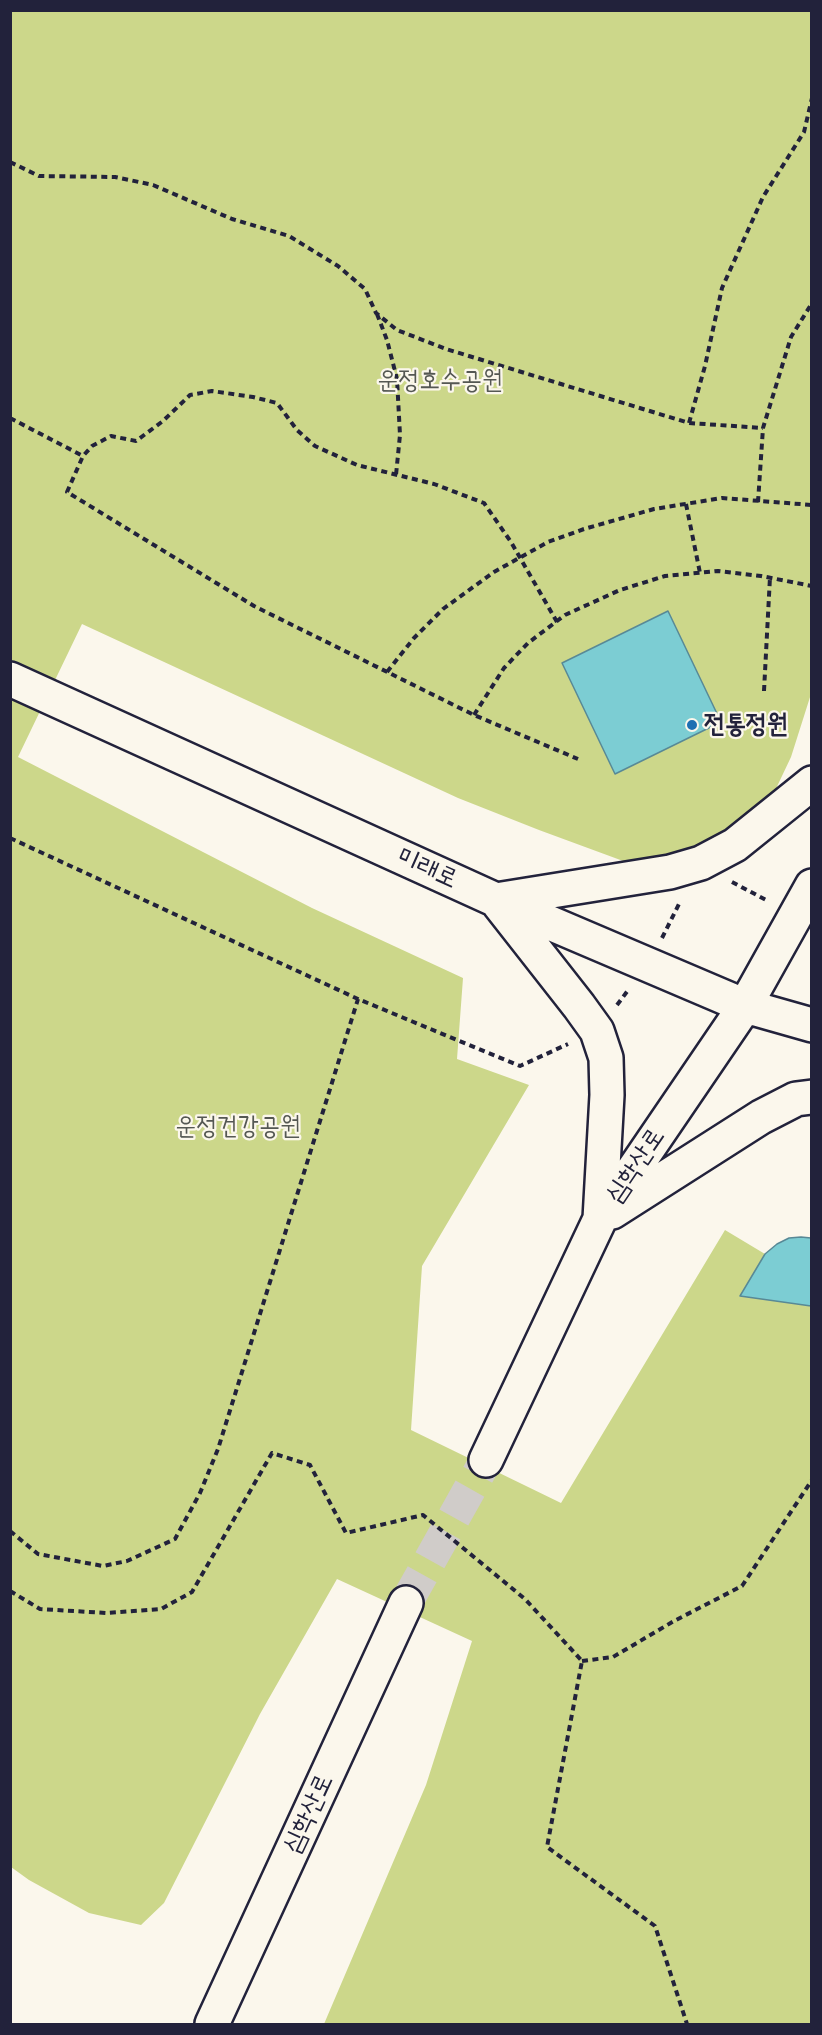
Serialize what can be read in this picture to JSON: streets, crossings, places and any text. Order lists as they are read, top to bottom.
{
  "streets": {
    "street": ["미래로", "심학산로"]
  },
  "crossings": [
    ["미래로", "심학산로"]
  ],
  "parks": ["운정호수공원", "운정건강공원"],
  "places": ["전통정원"]
}
